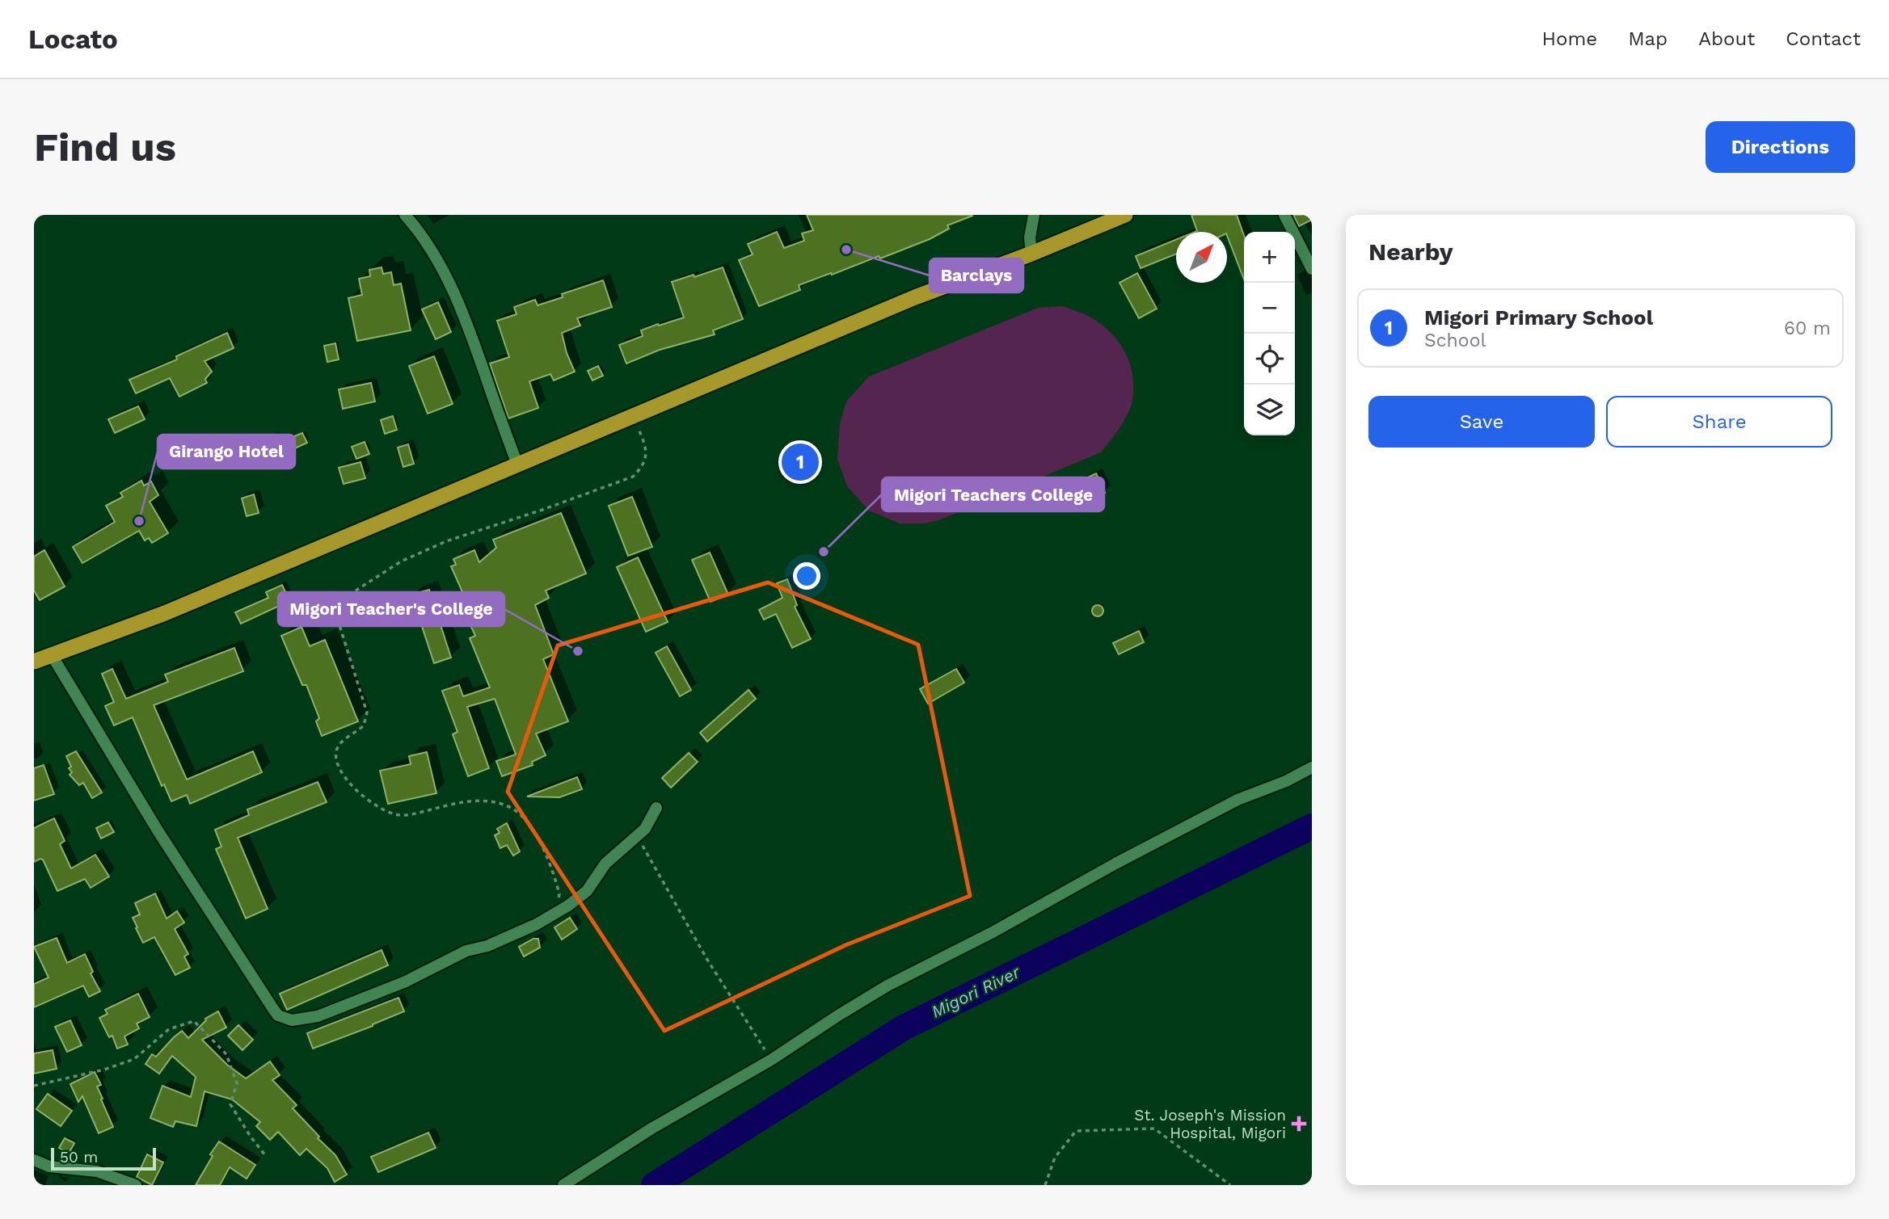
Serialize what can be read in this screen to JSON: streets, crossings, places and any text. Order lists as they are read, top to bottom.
{
  "water": ["Migori River"],
  "places": {
    "other": [
      "Barclays",
      "Girango Hotel",
      "Migori Teachers College",
      "Migori Teacher's College"
    ],
    "health": ["St. Joseph's Mission Hospital, Migori"]
  },
  "scale_bar": "50 m",
  "north": "top right",
  "page": {
    "header": "Locato",
    "nav": [
      "Home",
      "Map",
      "About",
      "Contact"
    ],
    "buttons": [
      "Directions",
      ["Save", "Share"]
    ],
    "title": "Find us",
    "heading": "Nearby",
    "map_buttons": ["+", "−"],
    "list": [
      {
        "mark": "1",
        "name": "Migori Primary School",
        "note": "School",
        "value": "60 m"
      }
    ],
    "pins": "1",
    "scale": "50 m"
  }
}
